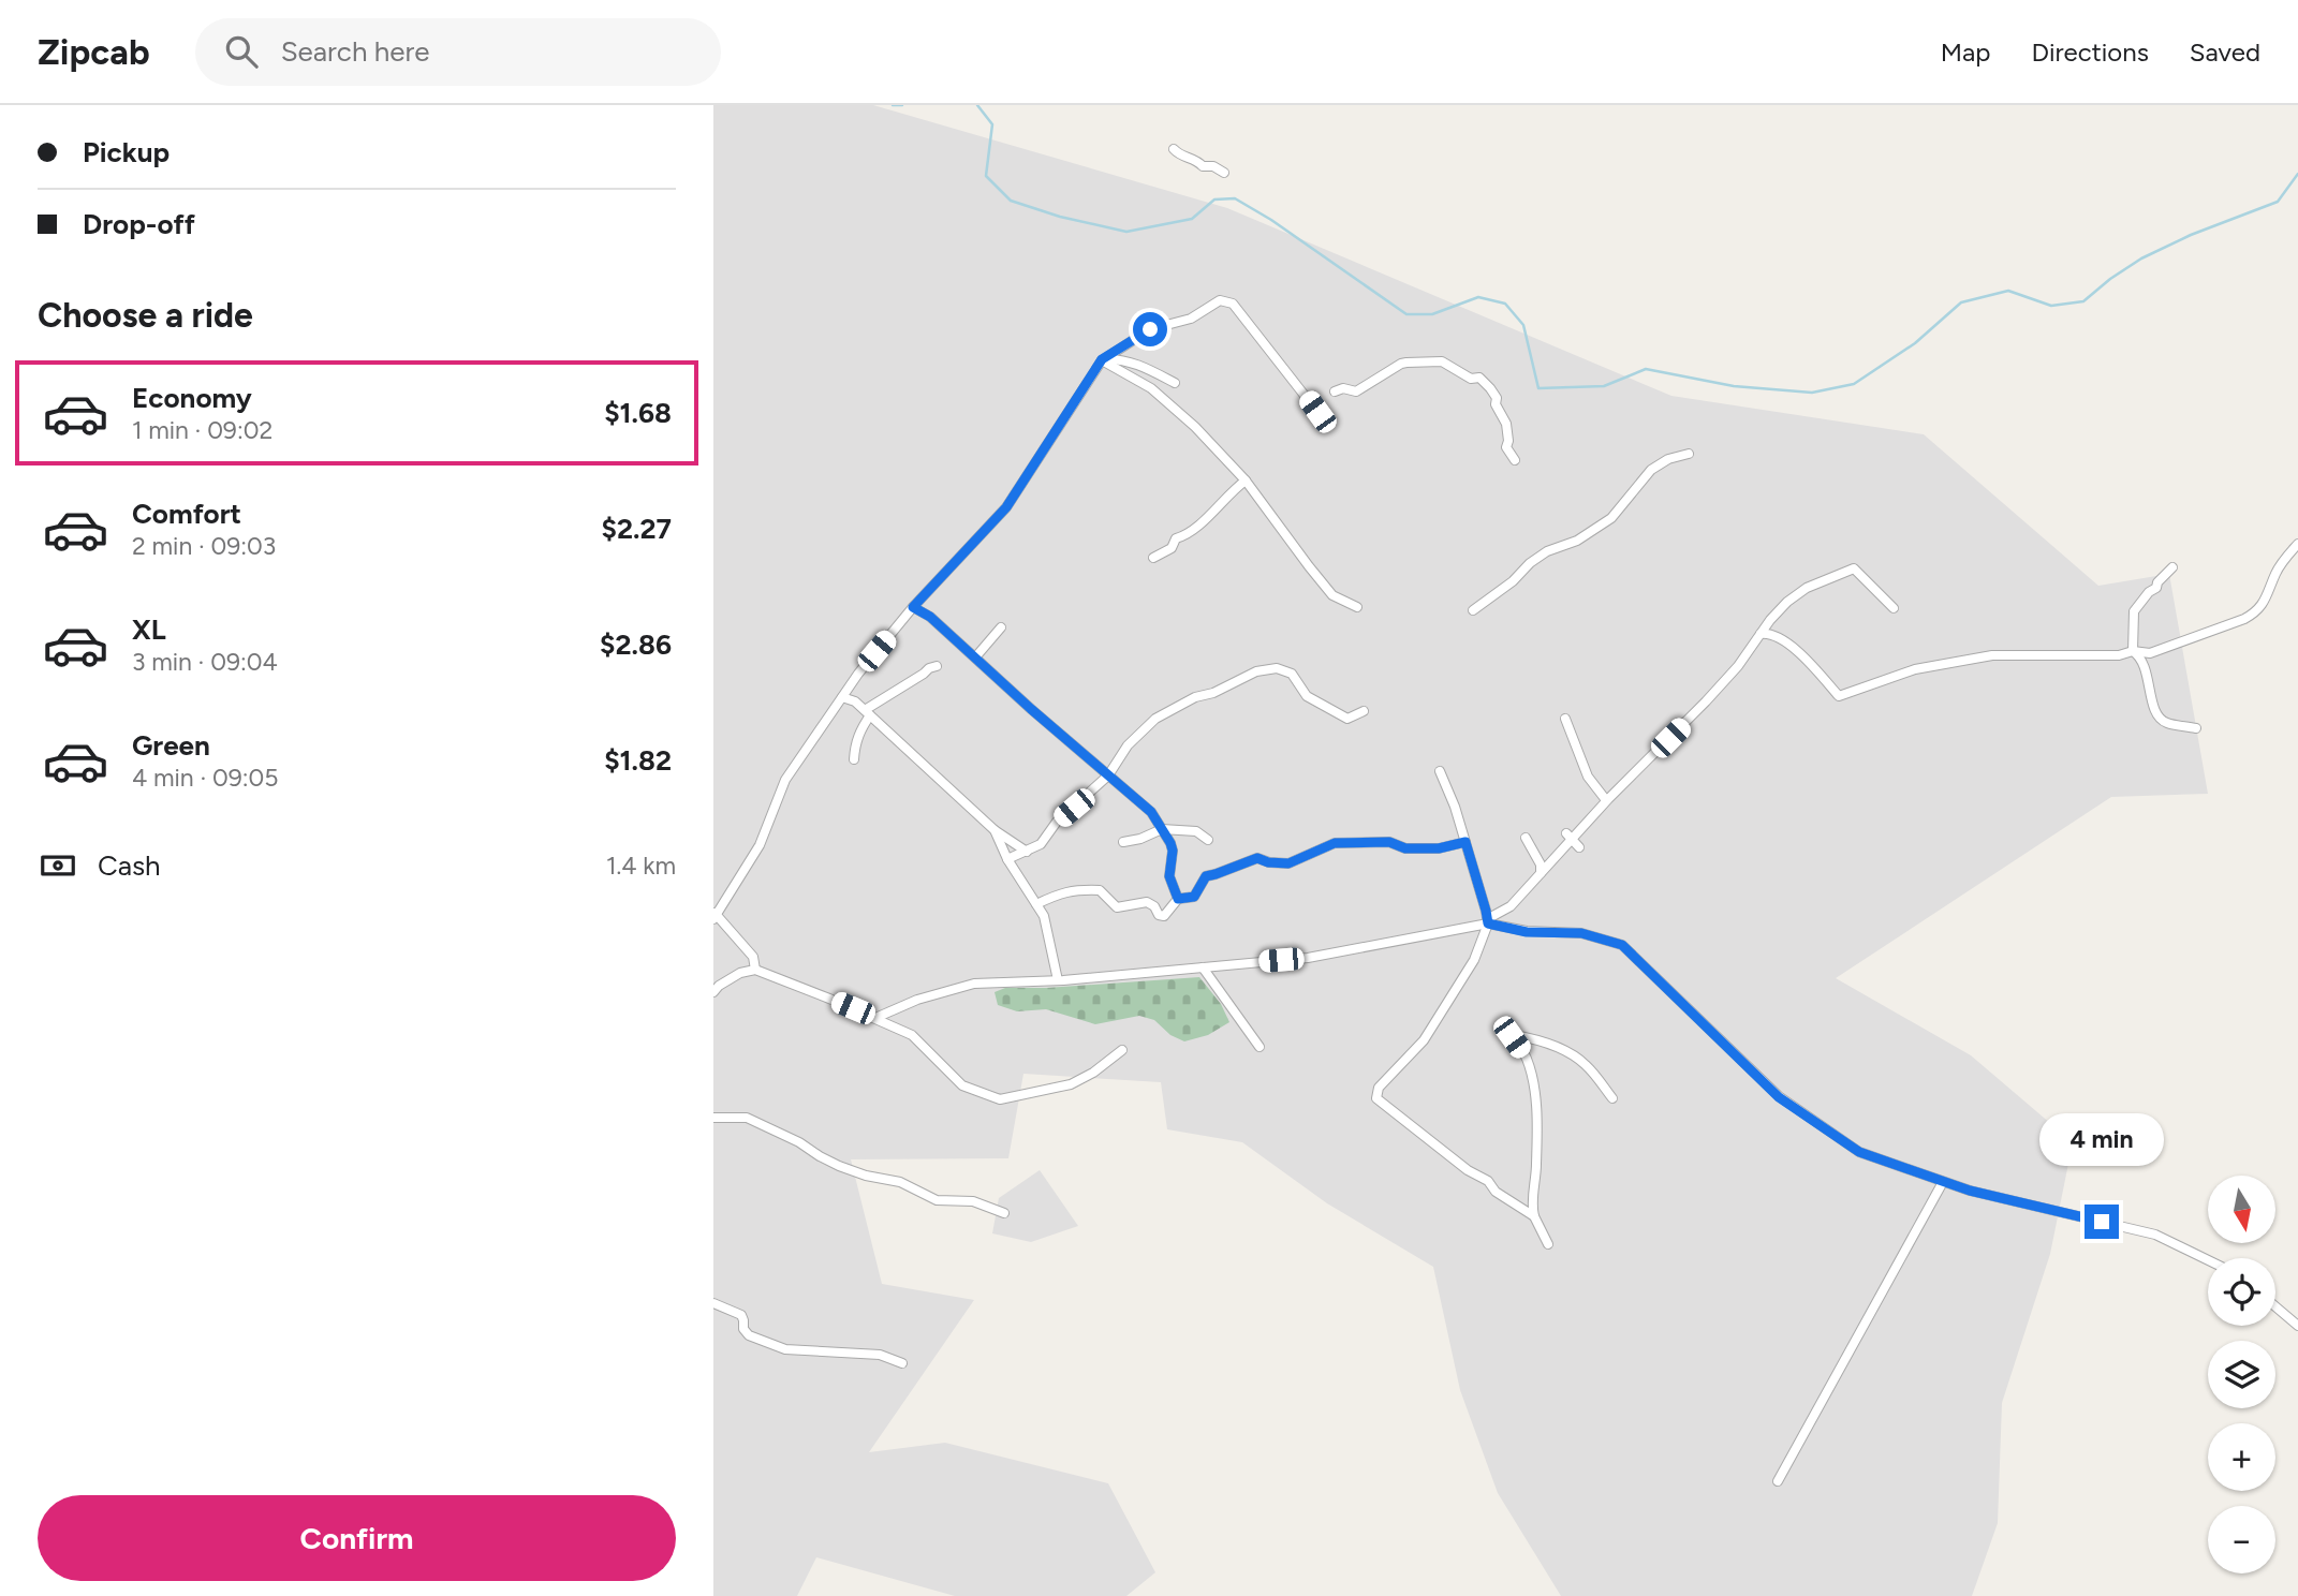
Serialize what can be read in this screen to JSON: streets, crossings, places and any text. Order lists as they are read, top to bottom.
{
  "north": "bottom",
  "page": {
    "header": "Zipcab",
    "search": "Search here",
    "nav": ["Map", "Directions", "Saved"],
    "banner": ["Pickup", "Drop-off"],
    "heading": "Choose a ride",
    "list": [
      {
        "name": "Economy",
        "note": "1 min · 09:02",
        "value": "$1.68"
      },
      {
        "name": "Comfort",
        "note": "2 min · 09:03",
        "value": "$2.27"
      },
      {
        "name": "XL",
        "note": "3 min · 09:04",
        "value": "$2.86"
      },
      {
        "name": "Green",
        "note": "4 min · 09:05",
        "value": "$1.82"
      }
    ],
    "pay": ["Cash", "1.4 km"],
    "bubble": "4 min",
    "map_buttons": ["+", "−"],
    "buttons": "Confirm"
  }
}
